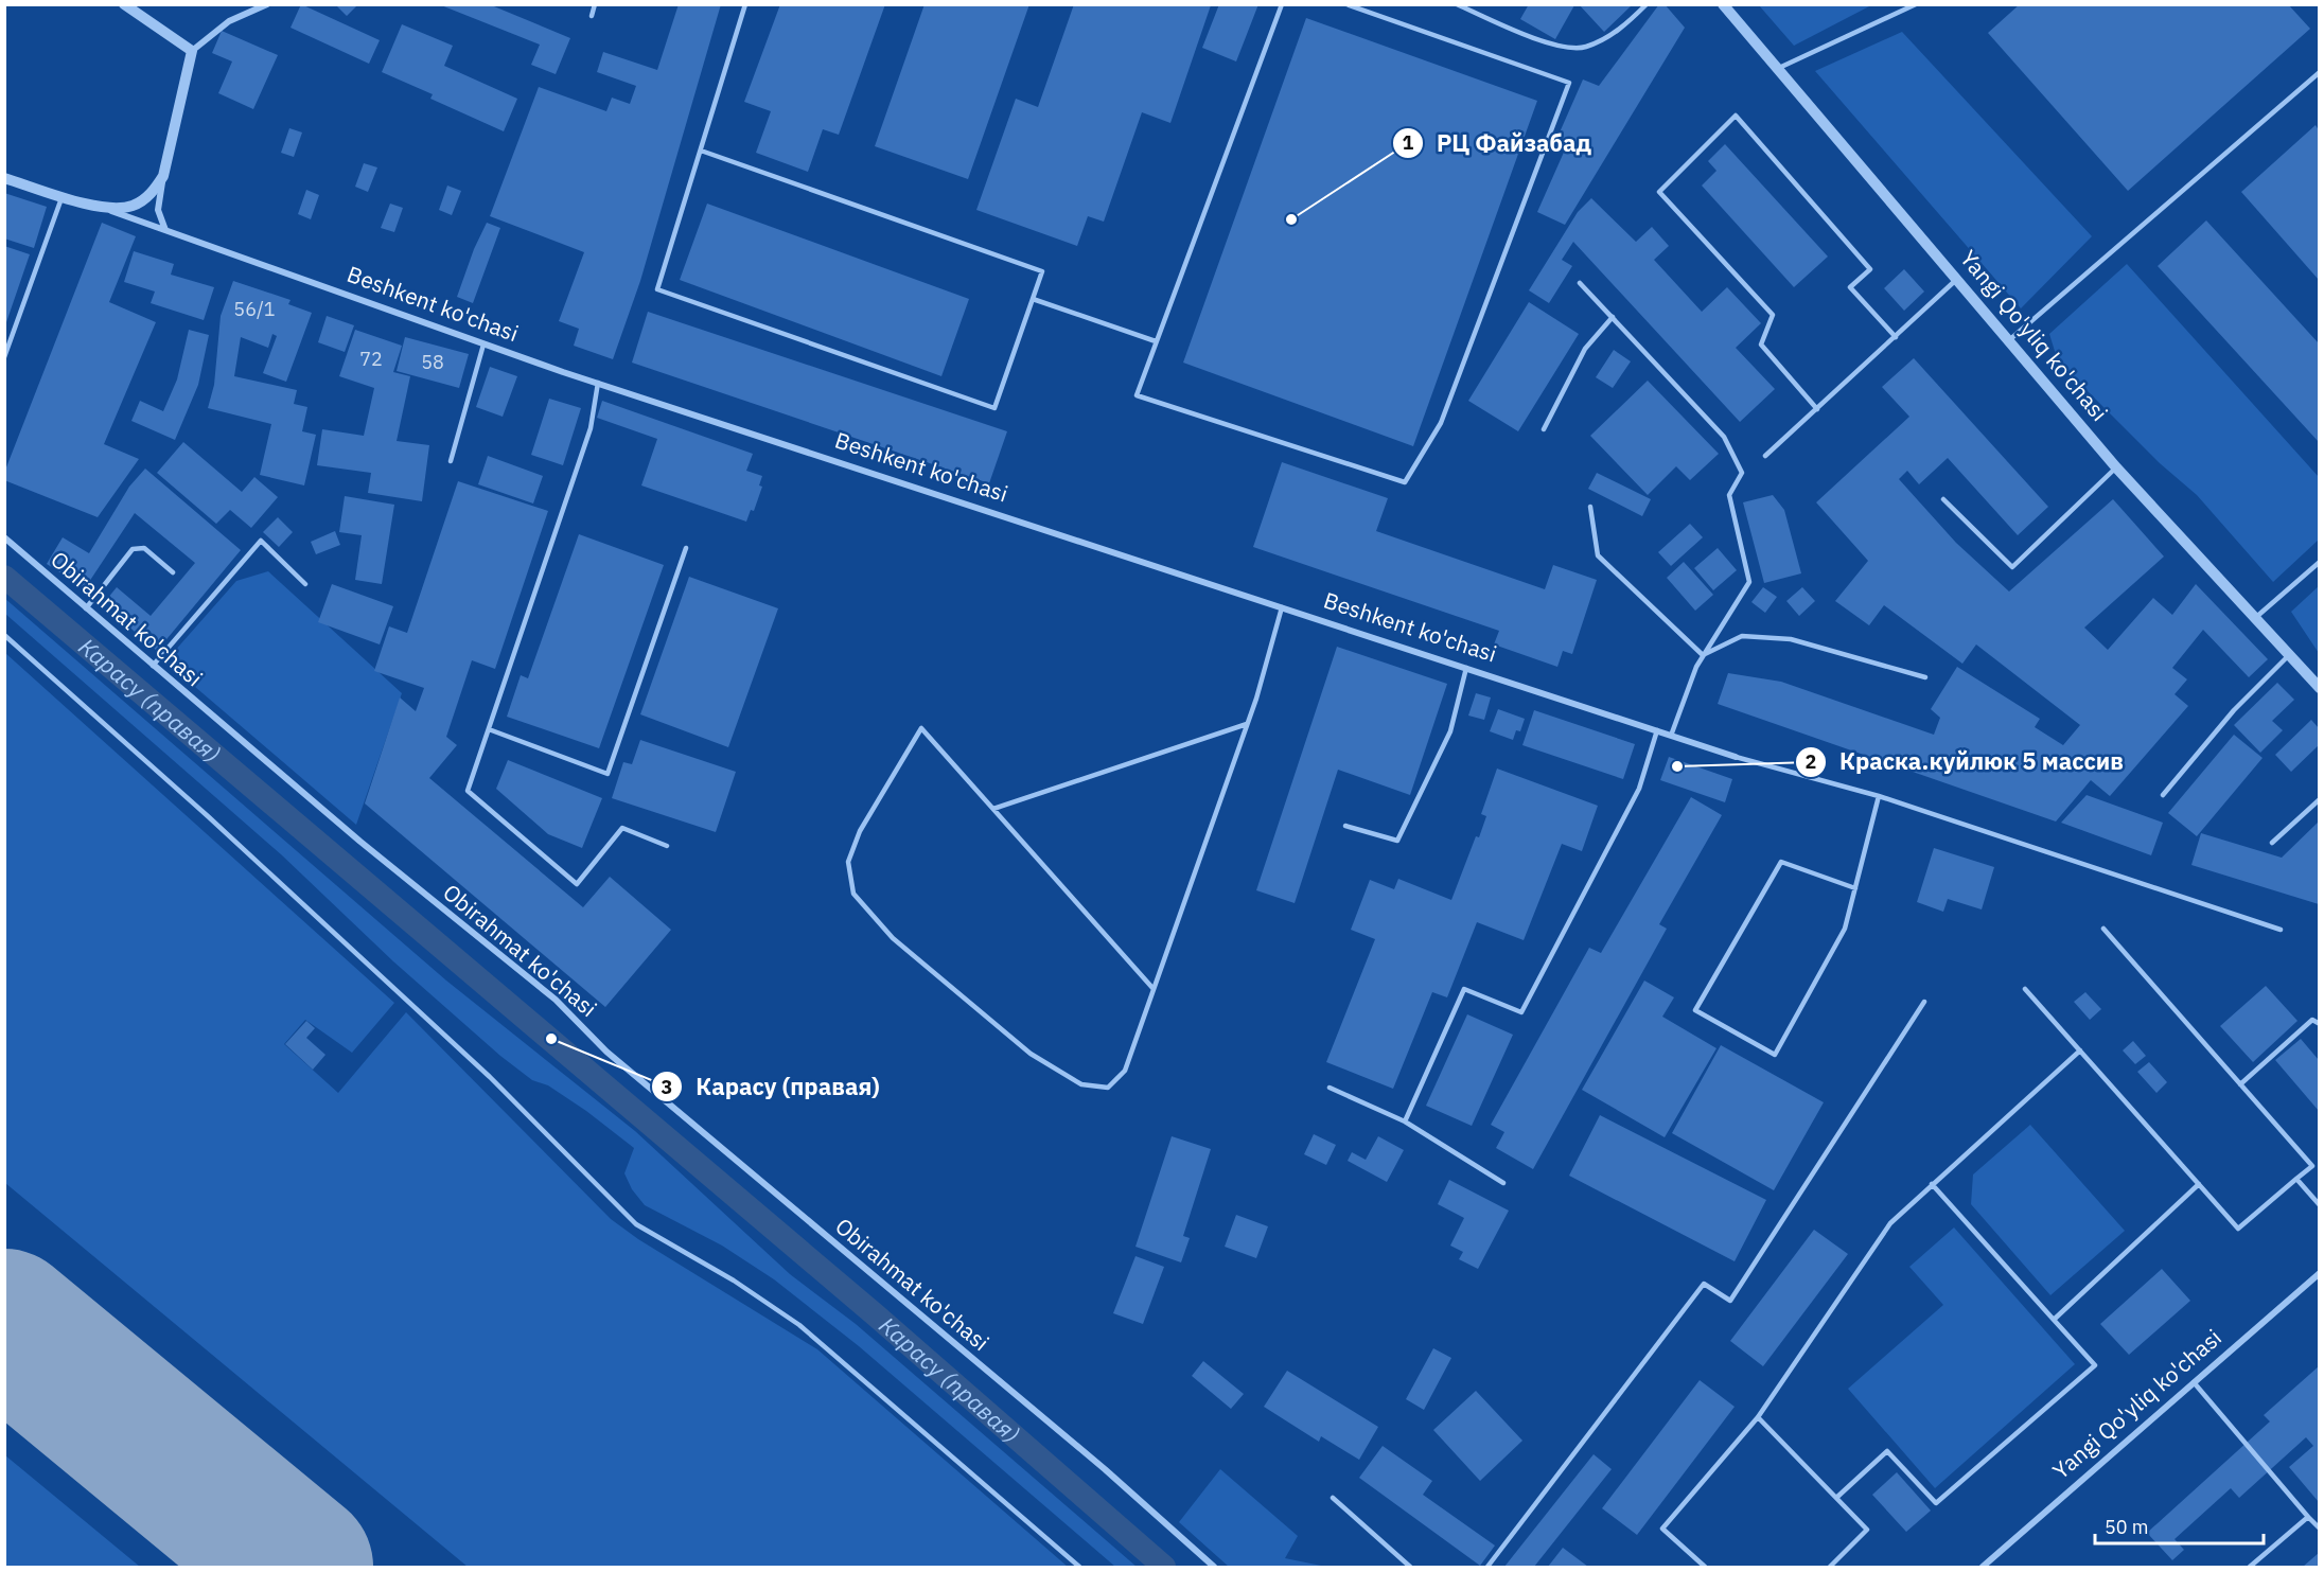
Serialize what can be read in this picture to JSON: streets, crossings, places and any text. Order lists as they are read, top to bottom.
{
  "streets": {
    "street": ["Beshkent ko'chasi", "Yangi Qo'yliq ko'chasi", "Obirahmat ko'chasi"]
  },
  "water": ["Карасу (правая)"],
  "places": ["РЦ Файзабад", "Краска.куйлюк 5 массив", "Карасу (правая)"],
  "house_numbers": ["56/1", "72", "58"],
  "scale_bar": "50 m"
}
